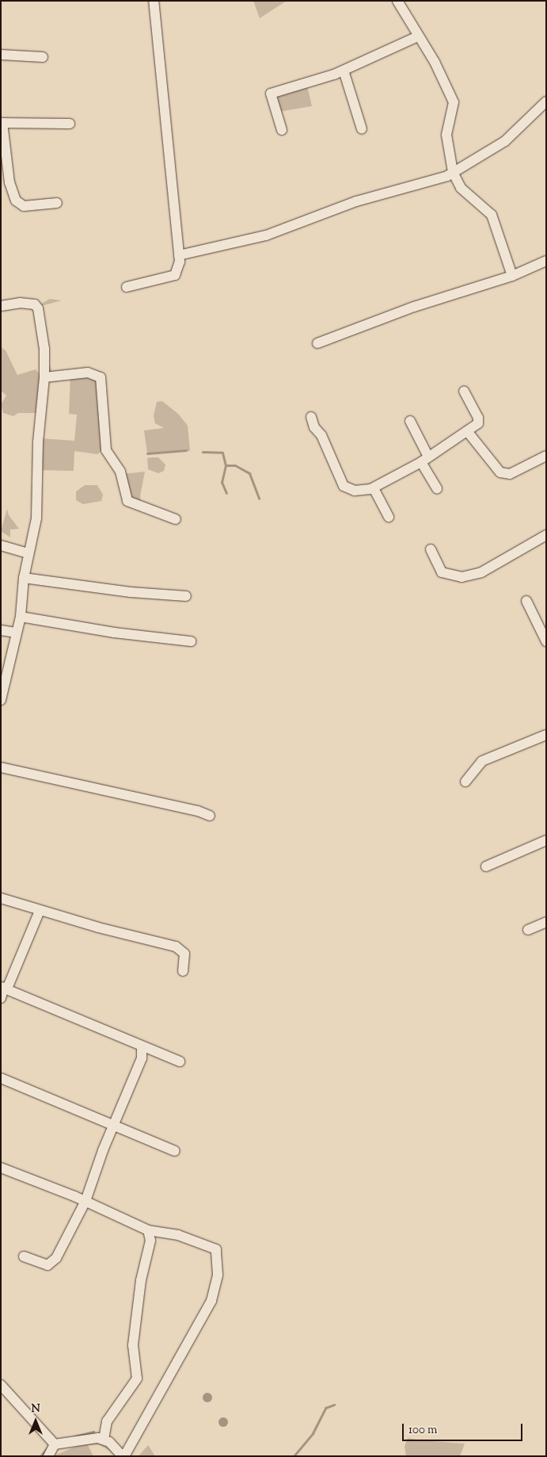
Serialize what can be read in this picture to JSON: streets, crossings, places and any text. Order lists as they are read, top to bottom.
{
  "scale_bar": "100 m",
  "north": "top"
}
